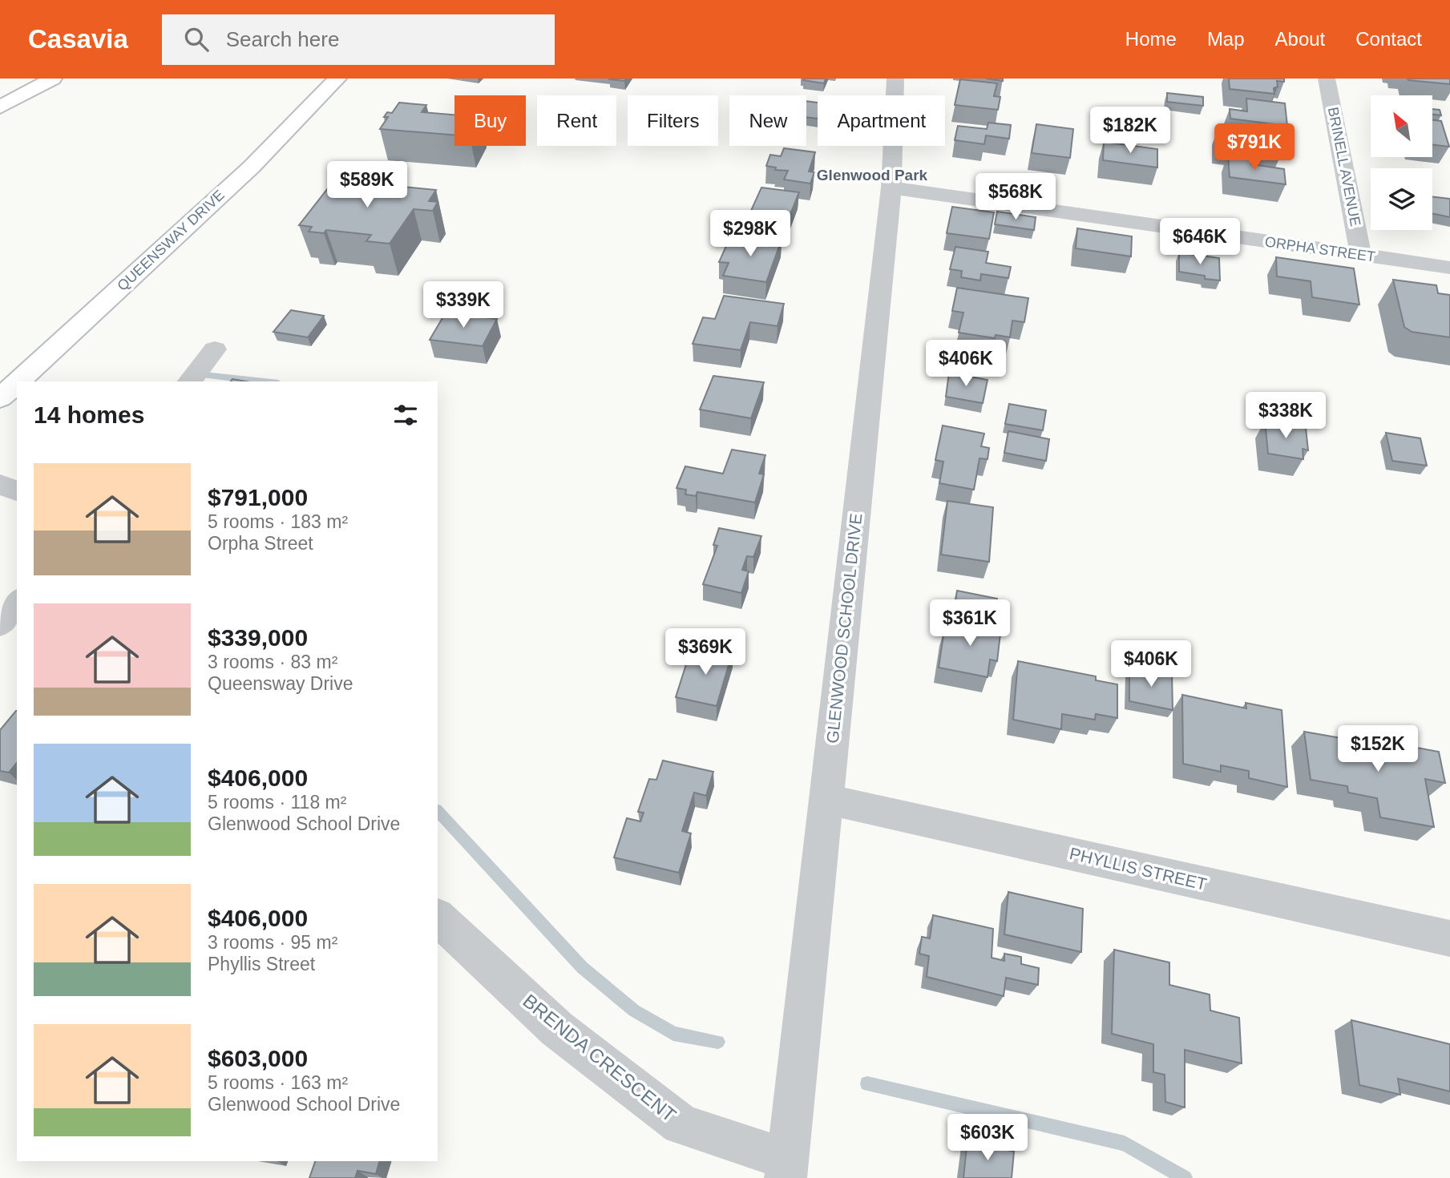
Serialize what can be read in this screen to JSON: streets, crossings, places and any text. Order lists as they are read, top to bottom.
{
  "streets": {
    "main road": ["QUEENSWAY DRIVE"],
    "street": [
      "BRINELL AVENUE",
      "ORPHA STREET",
      "GLENWOOD SCHOOL DRIVE",
      "PHYLLIS STREET",
      "BRENDA CRESCENT"
    ]
  },
  "crossings": [
    ["BRINELL AVENUE", "ORPHA STREET"],
    ["ORPHA STREET", "GLENWOOD SCHOOL DRIVE"],
    ["GLENWOOD SCHOOL DRIVE", "PHYLLIS STREET"],
    ["GLENWOOD SCHOOL DRIVE", "BRENDA CRESCENT"]
  ],
  "districts": ["Glenwood Park"],
  "north": "top left",
  "page": {
    "header": "Casavia",
    "search": "Search here",
    "nav": [
      "Home",
      "Map",
      "About",
      "Contact"
    ],
    "chip": [
      "Buy",
      "Rent",
      "Filters",
      "New",
      "Apartment"
    ],
    "price": [
      "$182K",
      "$791K",
      "$589K",
      "$568K",
      "$298K",
      "$646K",
      "$339K",
      "$406K",
      "$338K",
      "$361K",
      "$369K",
      "$406K",
      "$152K",
      "$603K"
    ],
    "heading": "14 homes",
    "list": [
      {
        "name": "$791,000",
        "note": "5 rooms · 183 m² · Orpha Street"
      },
      {
        "name": "$339,000",
        "note": "3 rooms · 83 m² · Queensway Drive"
      },
      {
        "name": "$406,000",
        "note": "5 rooms · 118 m² · Glenwood School Drive"
      },
      {
        "name": "$406,000",
        "note": "3 rooms · 95 m² · Phyllis Street"
      },
      {
        "name": "$603,000",
        "note": "5 rooms · 163 m² · Glenwood School Drive"
      }
    ]
  }
}
